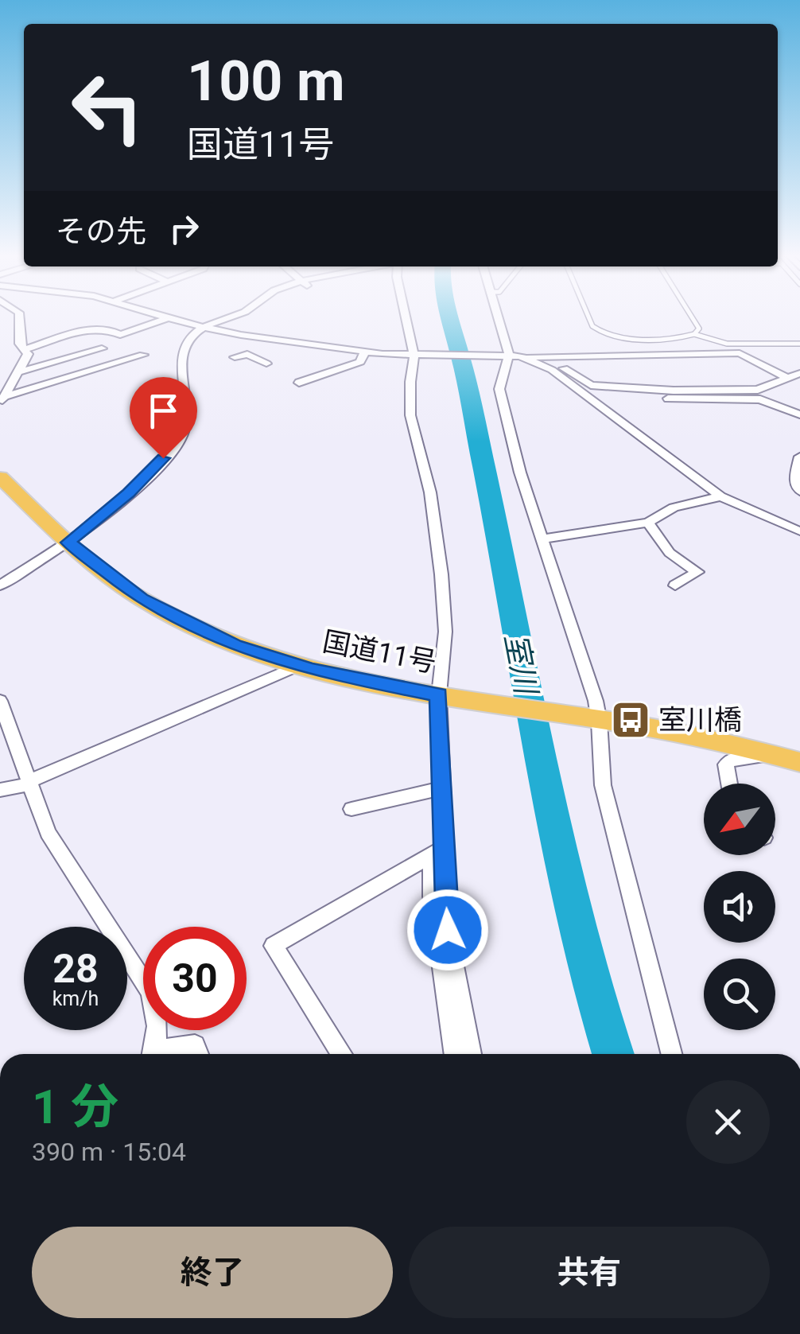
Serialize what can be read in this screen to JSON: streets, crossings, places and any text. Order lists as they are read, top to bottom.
{
  "streets": {
    "highway": ["国道11号"]
  },
  "water": ["室川"],
  "places": {
    "bus stop": ["室川橋"]
  },
  "north": "bottom left",
  "page": {
    "turn": ["100 m", "国道11号"],
    "then": "その先",
    "speed": "28 km/h",
    "limit": "30",
    "heading": ["1 分", "390 m · 15:04"],
    "buttons": ["終了", "共有"]
  }
}
